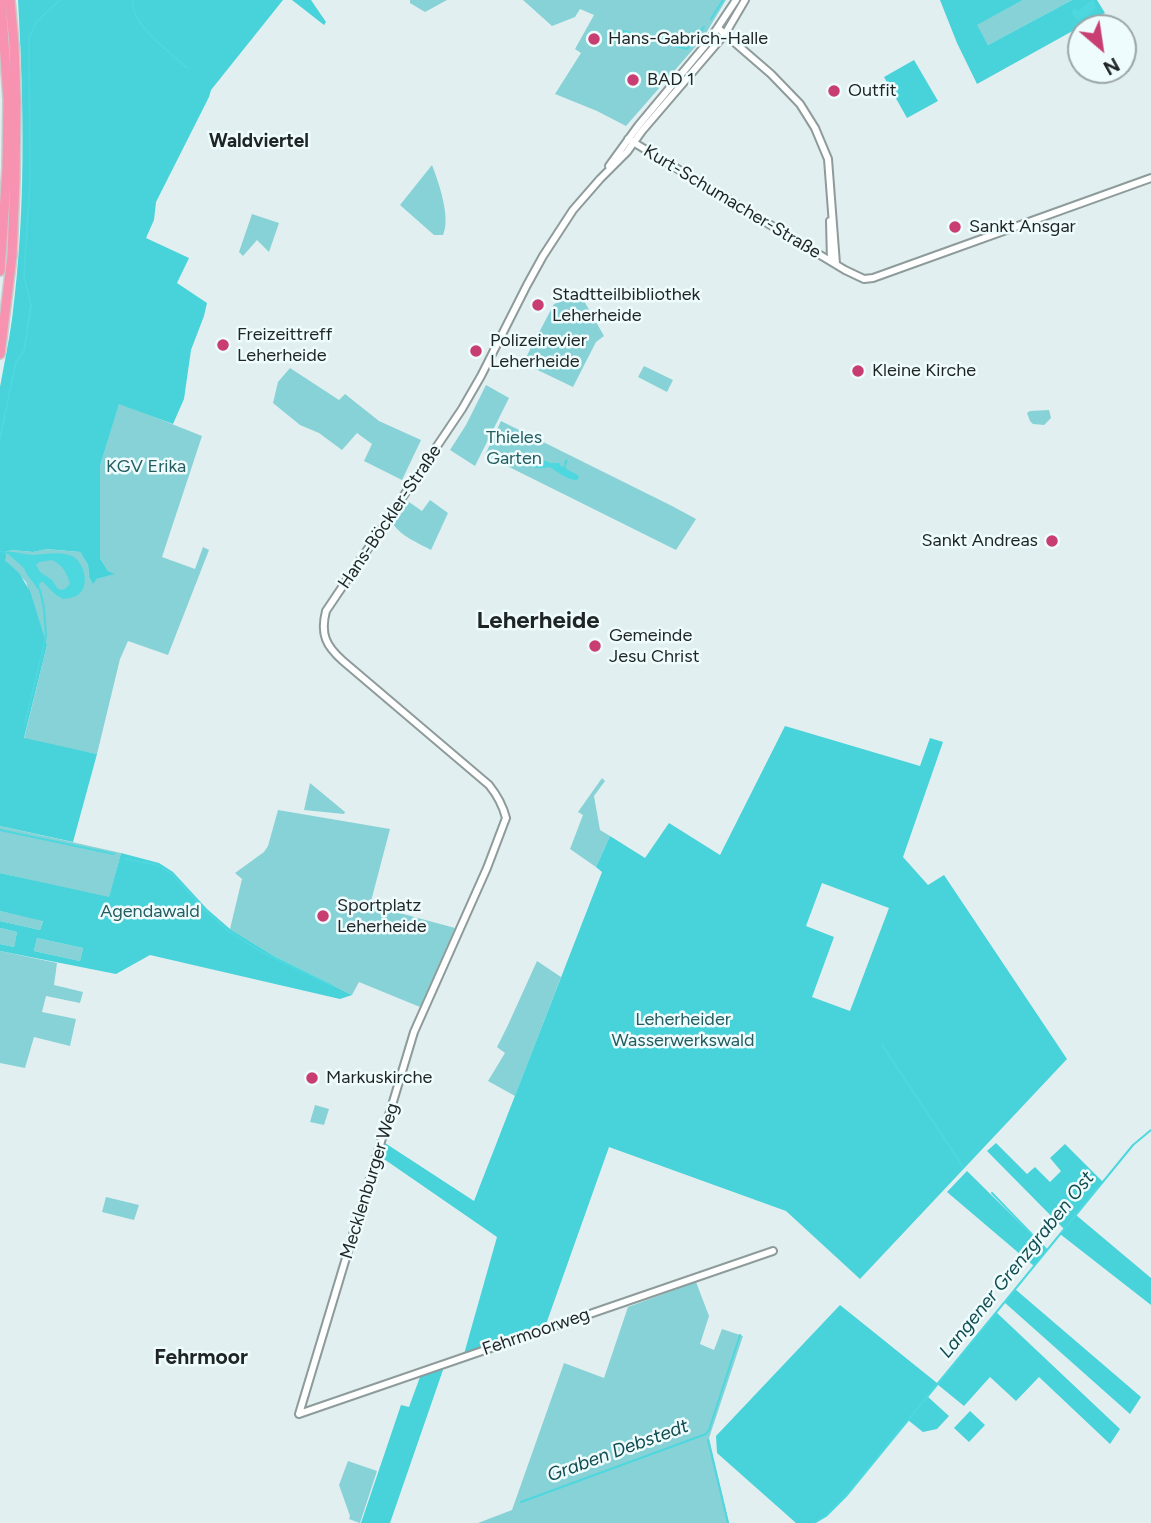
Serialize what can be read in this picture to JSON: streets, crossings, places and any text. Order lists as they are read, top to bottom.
{
  "streets": {
    "street": [
      "Kurt-Schumacher-Straße",
      "Hans-Böckler-Straße",
      "Mecklenburger Weg",
      "Fehrmoorweg"
    ]
  },
  "crossings": [
    ["Kurt-Schumacher-Straße", "Hans-Böckler-Straße"],
    ["Hans-Böckler-Straße", "Mecklenburger Weg"],
    ["Mecklenburger Weg", "Fehrmoorweg"]
  ],
  "districts": ["Waldviertel", "Leherheide", "Fehrmoor"],
  "water": ["Langener Grenzgraben Ost", "Graben Debstedt"],
  "parks": [
    "Thieles Garten",
    "KGV Erika",
    "Agendawald",
    "Leherheider Wasserwerkswald"
  ],
  "places": [
    "Hans-Gabrich-Halle",
    "BAD 1",
    "Outfit",
    "Sankt Ansgar",
    "Stadtteilbibliothek Leherheide",
    "Freizeittreff Leherheide",
    "Polizeirevier Leherheide",
    "Kleine Kirche",
    "Sankt Andreas",
    "Gemeinde Jesu Christ",
    "Sportplatz Leherheide",
    "Markuskirche"
  ],
  "north": "bottom right"
}
